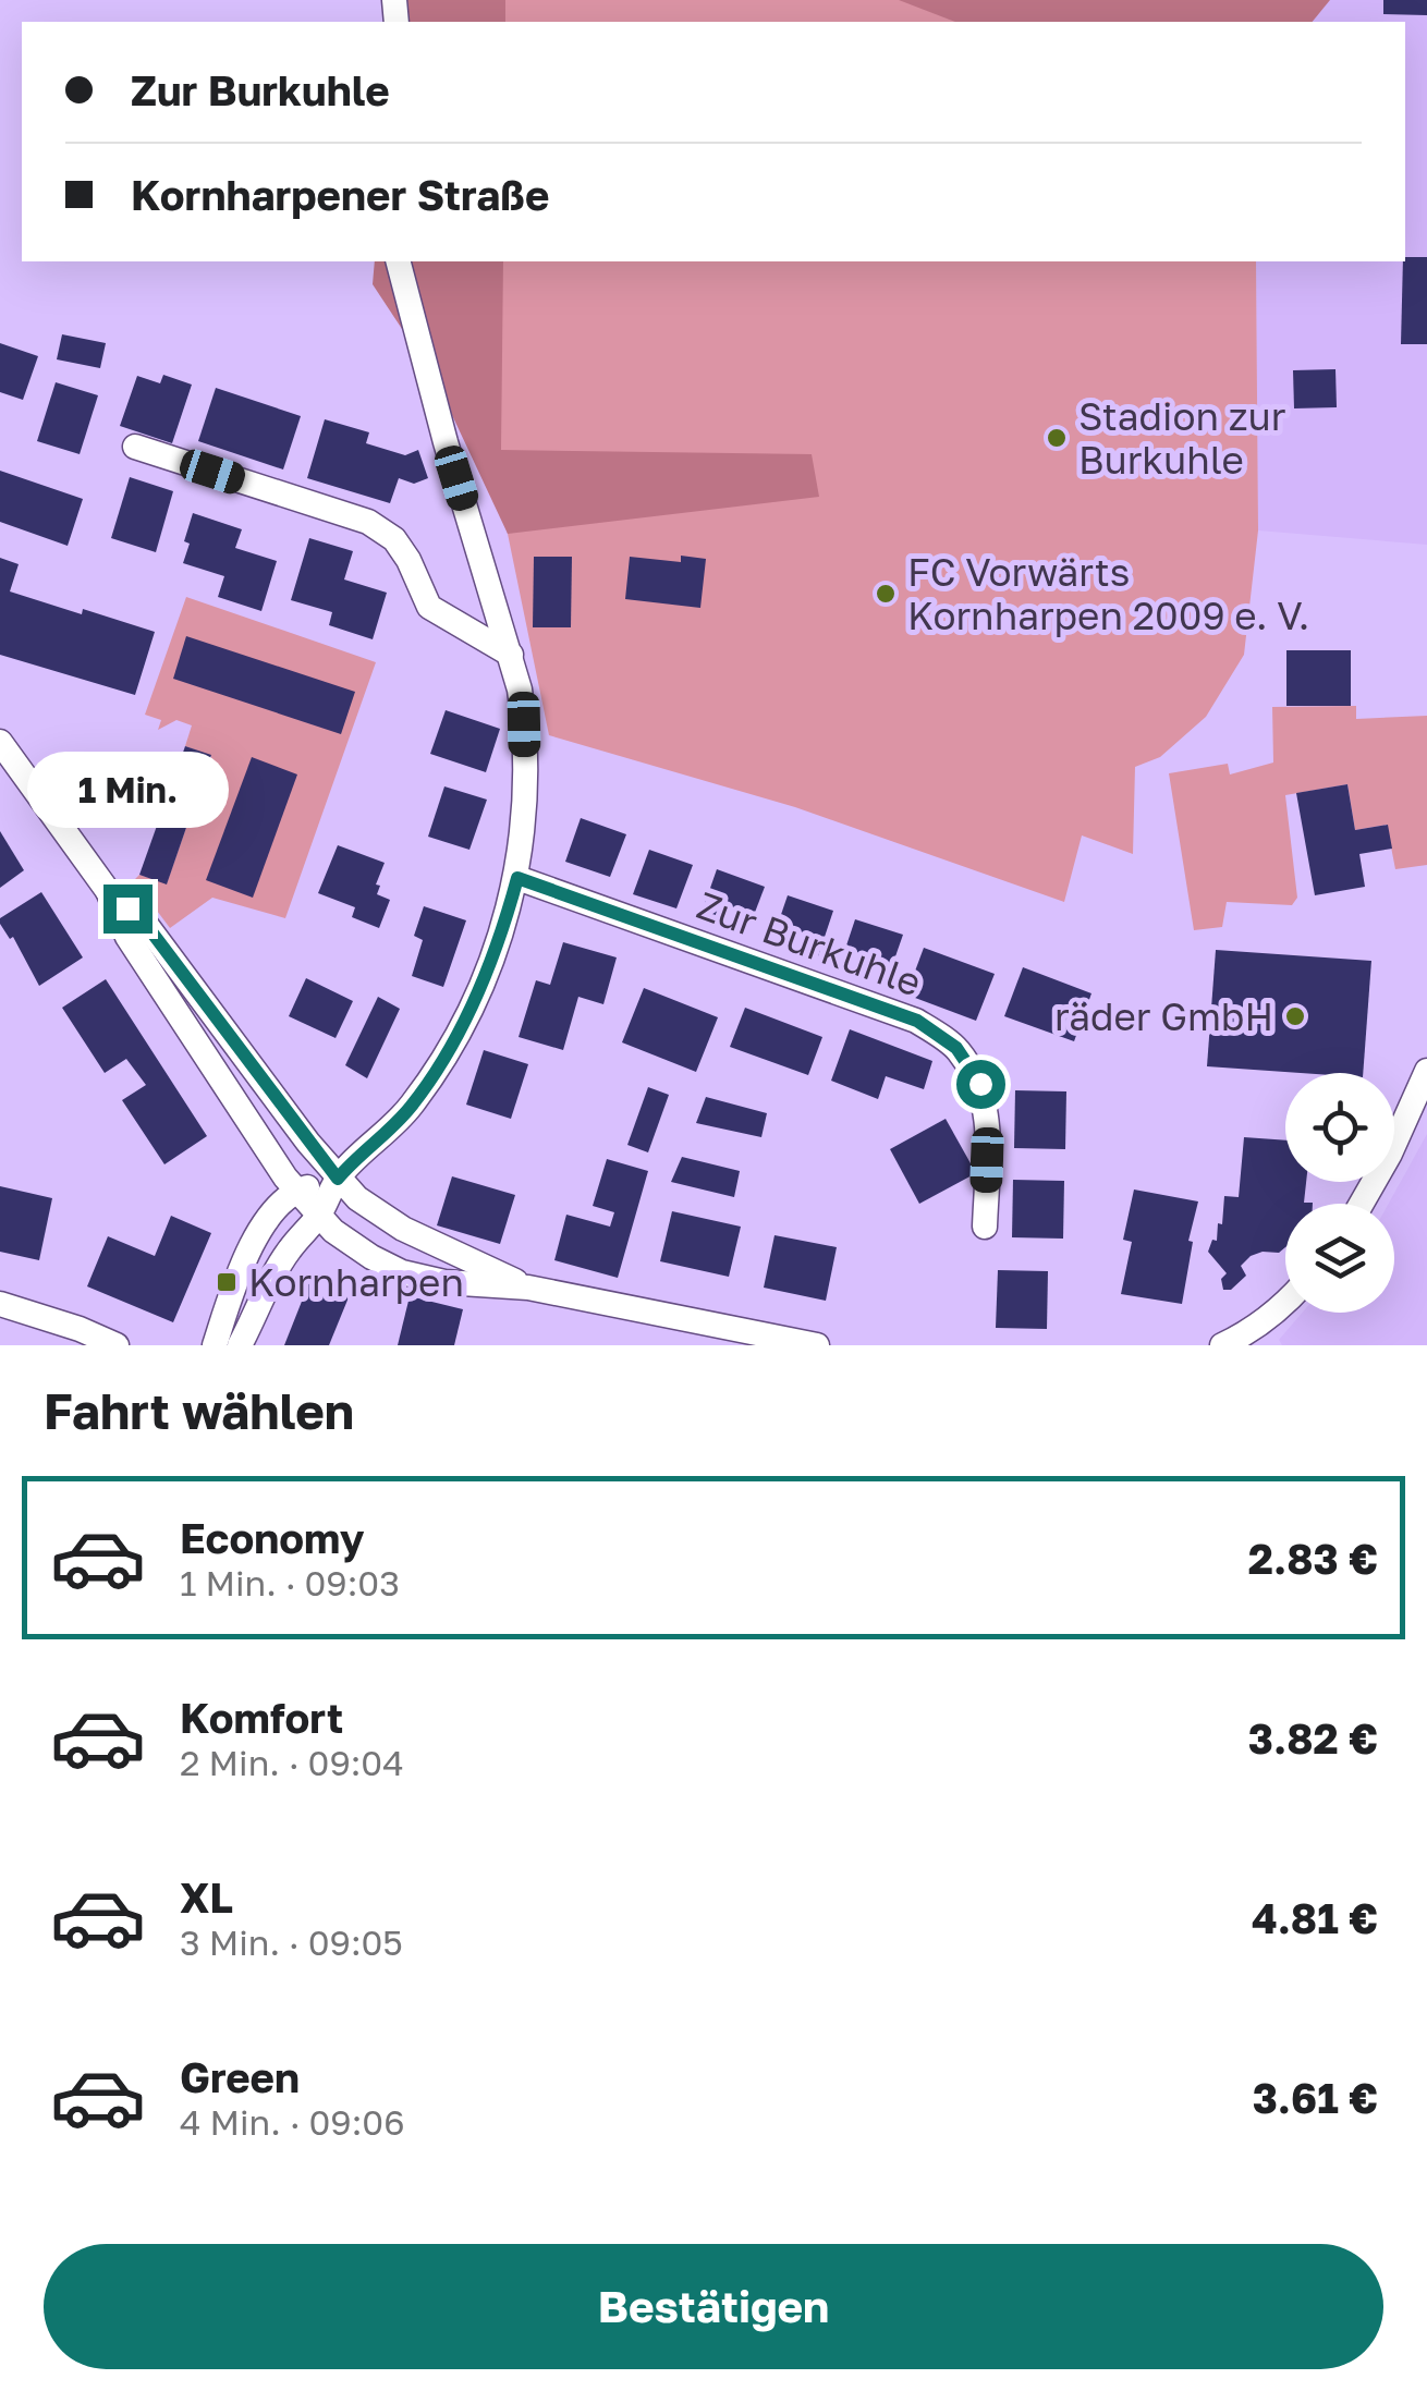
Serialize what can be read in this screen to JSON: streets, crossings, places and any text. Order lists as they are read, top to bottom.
{
  "streets": {
    "street": ["Zur Burkuhle"]
  },
  "places": {
    "other": ["Stadion zur Burkuhle", "FC Vorwärts Kornharpen 2009 e. V.", "räder GmbH"],
    "transit": ["Kornharpen"]
  },
  "page": {
    "banner": ["Zur Burkuhle", "Kornharpener Straße"],
    "bubble": "1 Min.",
    "heading": "Fahrt wählen",
    "list": [
      {
        "name": "Economy",
        "note": "1 Min. · 09:03",
        "value": "2.83 €"
      },
      {
        "name": "Komfort",
        "note": "2 Min. · 09:04",
        "value": "3.82 €"
      },
      {
        "name": "XL",
        "note": "3 Min. · 09:05",
        "value": "4.81 €"
      },
      {
        "name": "Green",
        "note": "4 Min. · 09:06",
        "value": "3.61 €"
      }
    ],
    "buttons": "Bestätigen"
  }
}
